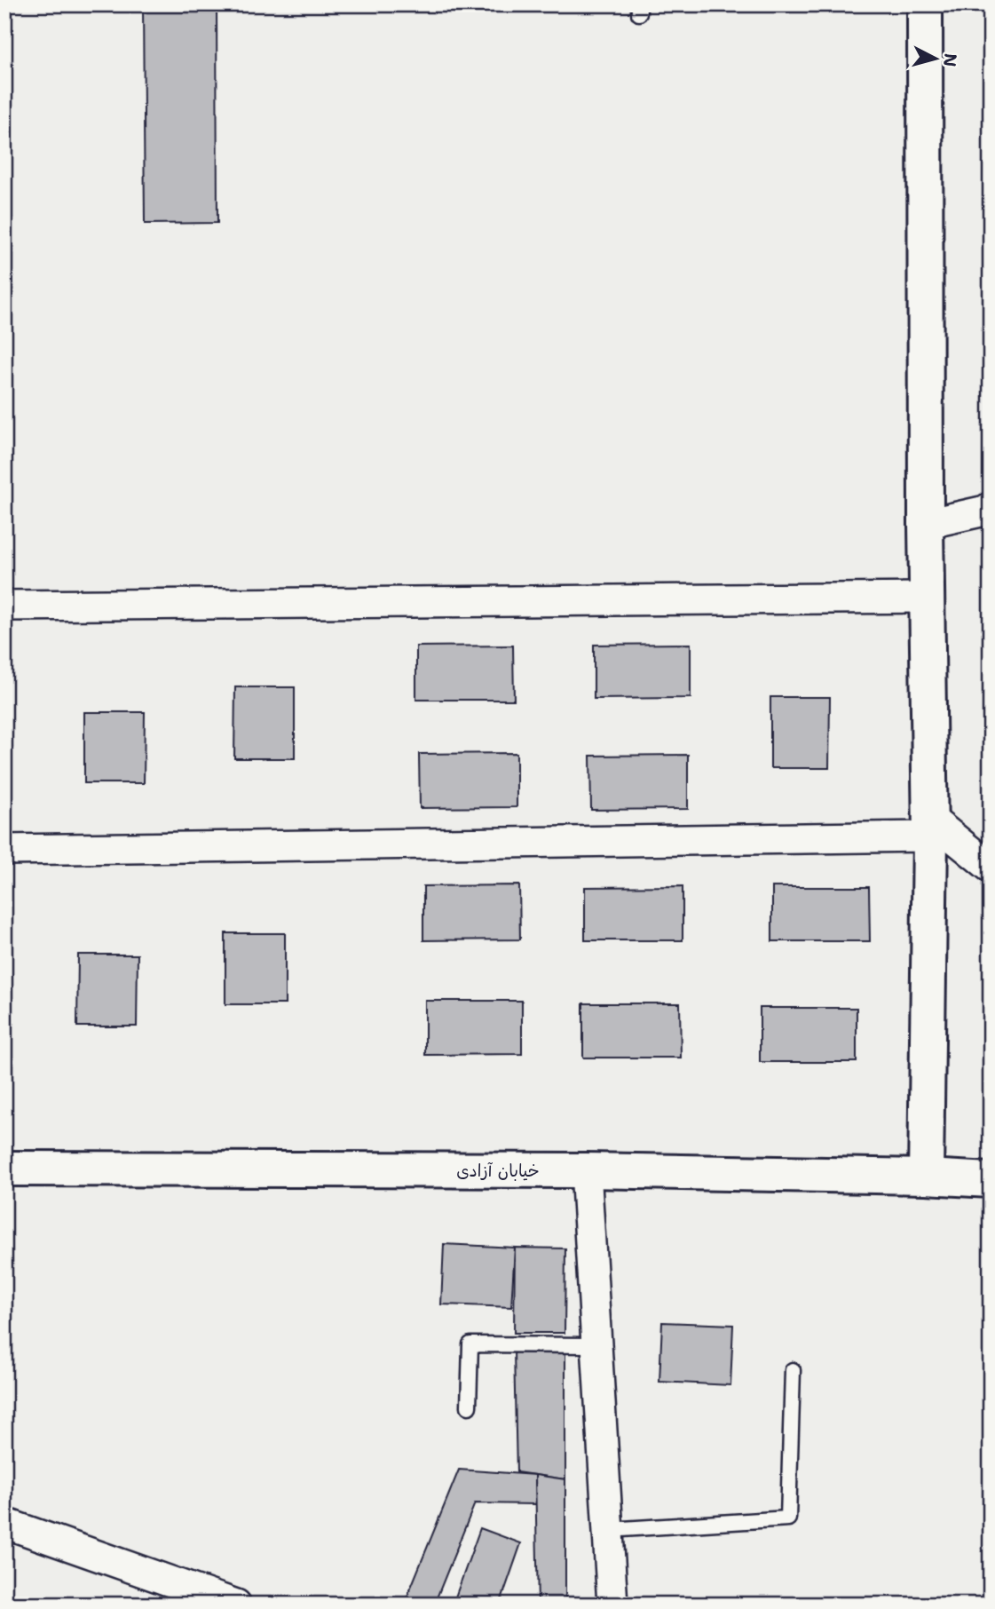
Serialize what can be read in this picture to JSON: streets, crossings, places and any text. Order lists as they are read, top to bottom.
{
  "streets": {
    "street": ["خیابان آزادی"]
  },
  "north": "right"
}
